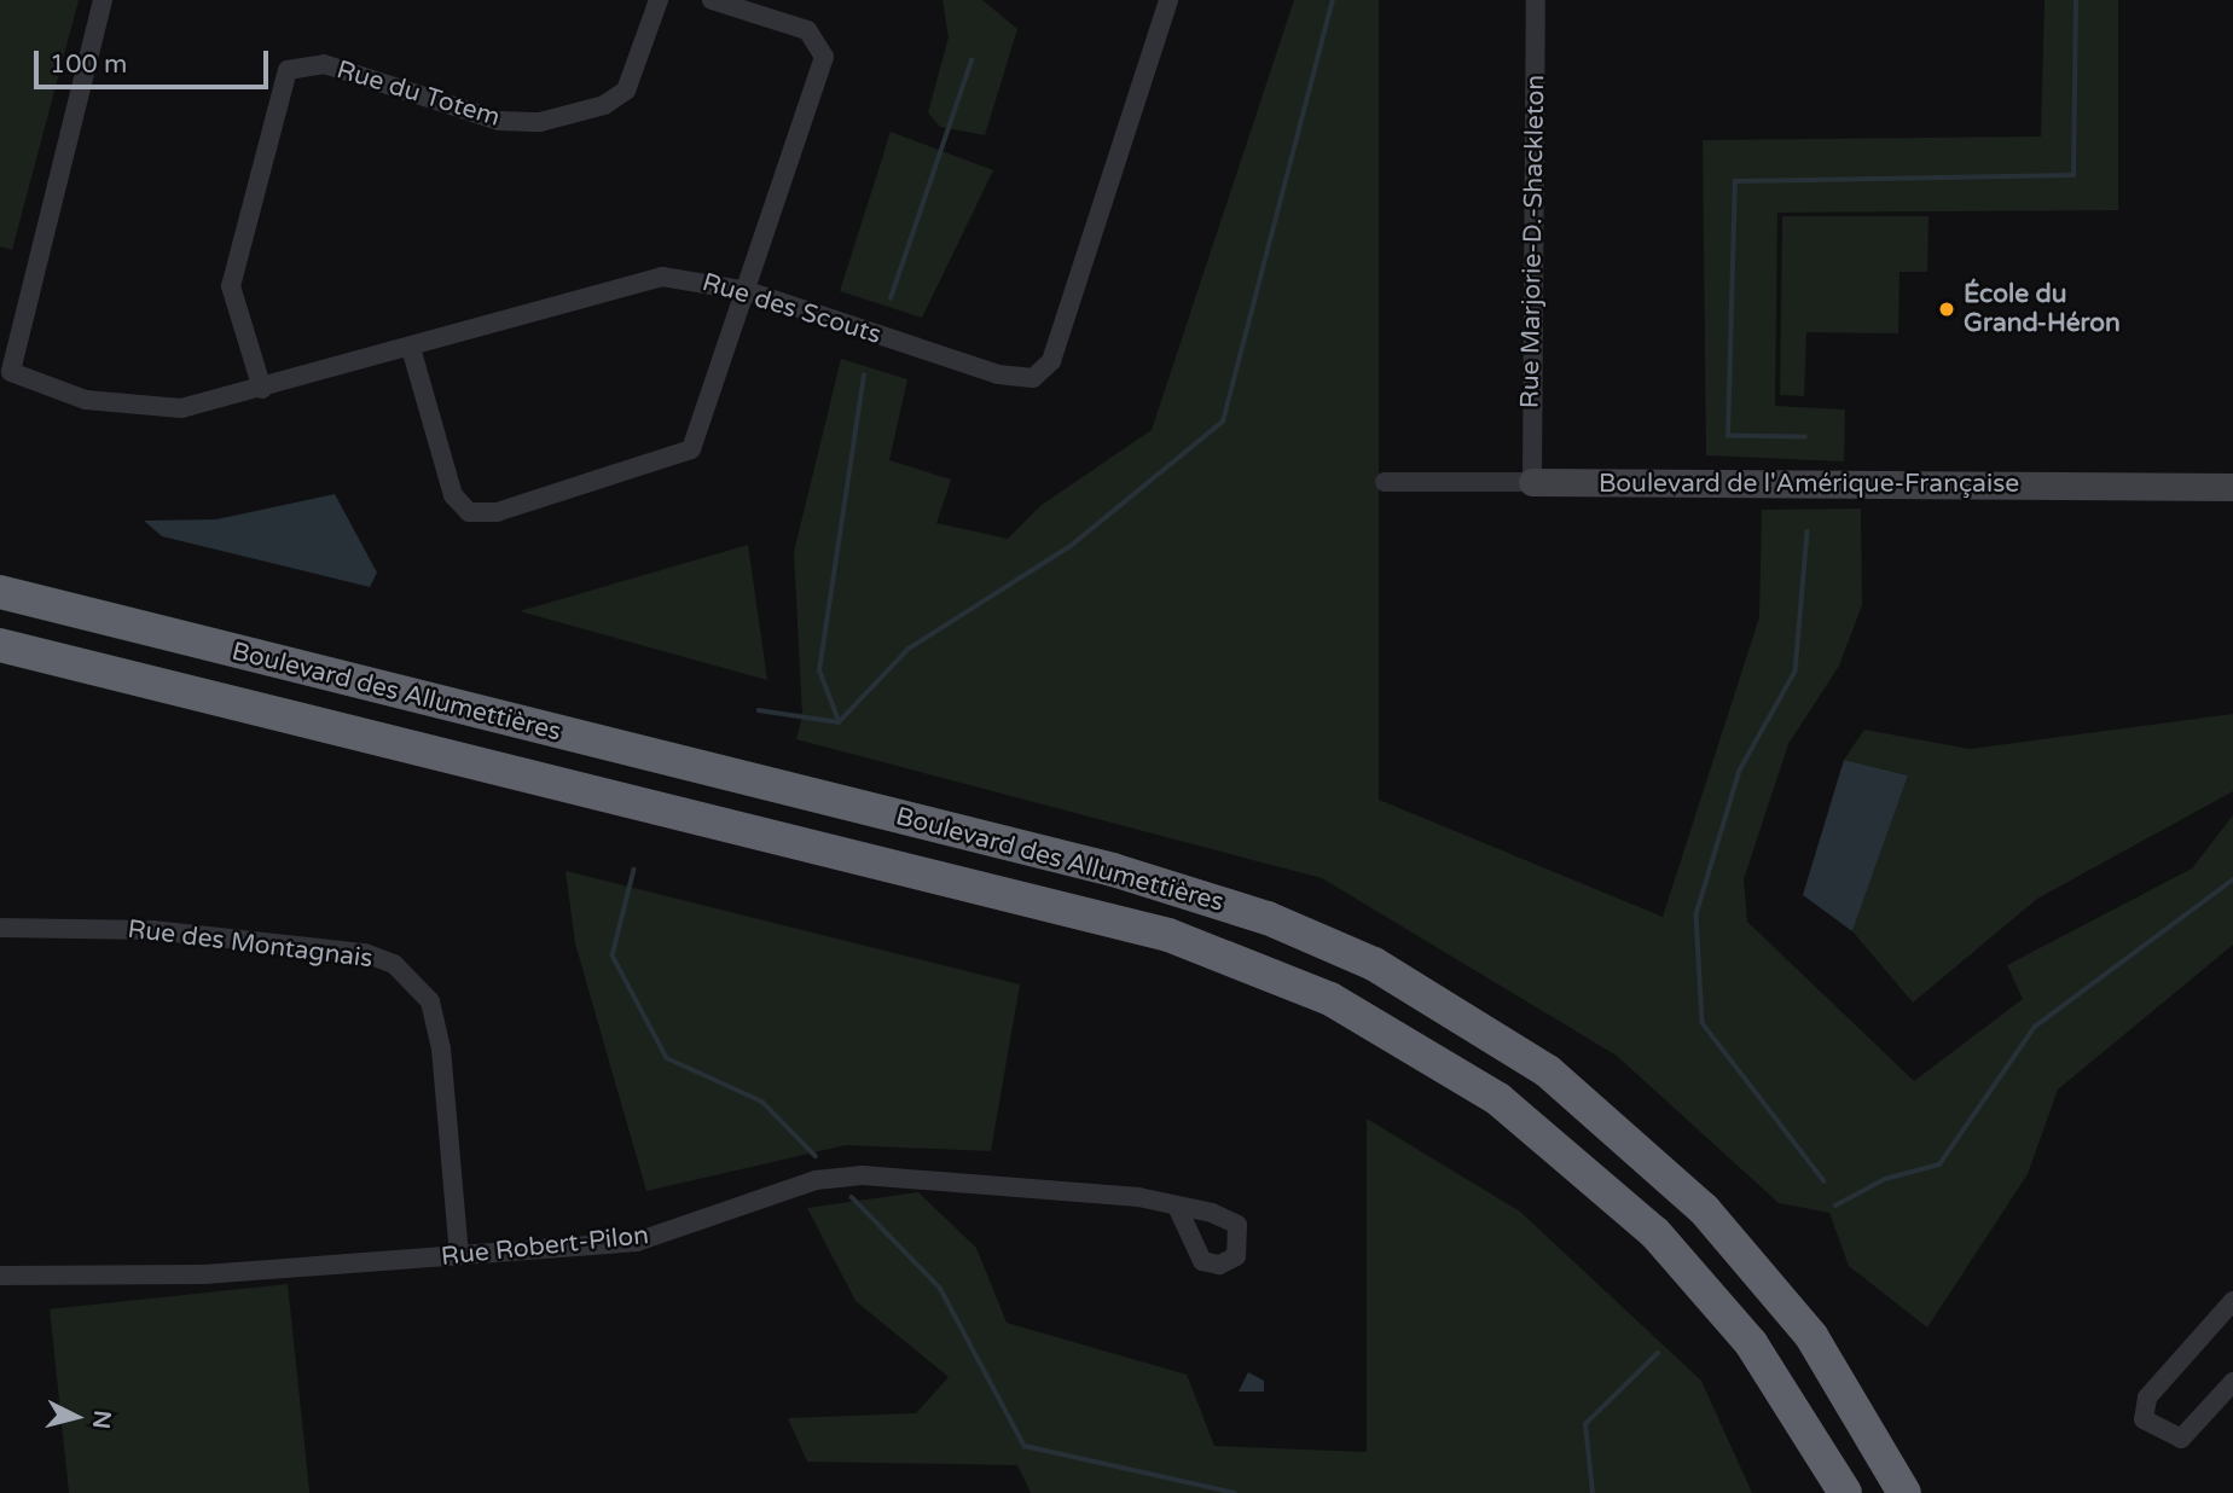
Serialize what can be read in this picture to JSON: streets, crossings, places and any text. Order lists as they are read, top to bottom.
{
  "streets": {
    "highway": ["Boulevard des Allumettières"],
    "street": [
      "Rue du Totem",
      "Rue Marjorie-D.-Shackleton",
      "Rue des Scouts",
      "Boulevard de l'Amérique-Française",
      "Rue des Montagnais",
      "Rue Robert-Pilon"
    ]
  },
  "crossings": [
    ["Rue du Totem", "Rue des Scouts"],
    ["Rue Marjorie-D.-Shackleton", "Boulevard de l'Amérique-Française"],
    ["Rue des Montagnais", "Rue Robert-Pilon"]
  ],
  "places": ["École du Grand-Héron"],
  "scale_bar": "100 m",
  "north": "right"
}
